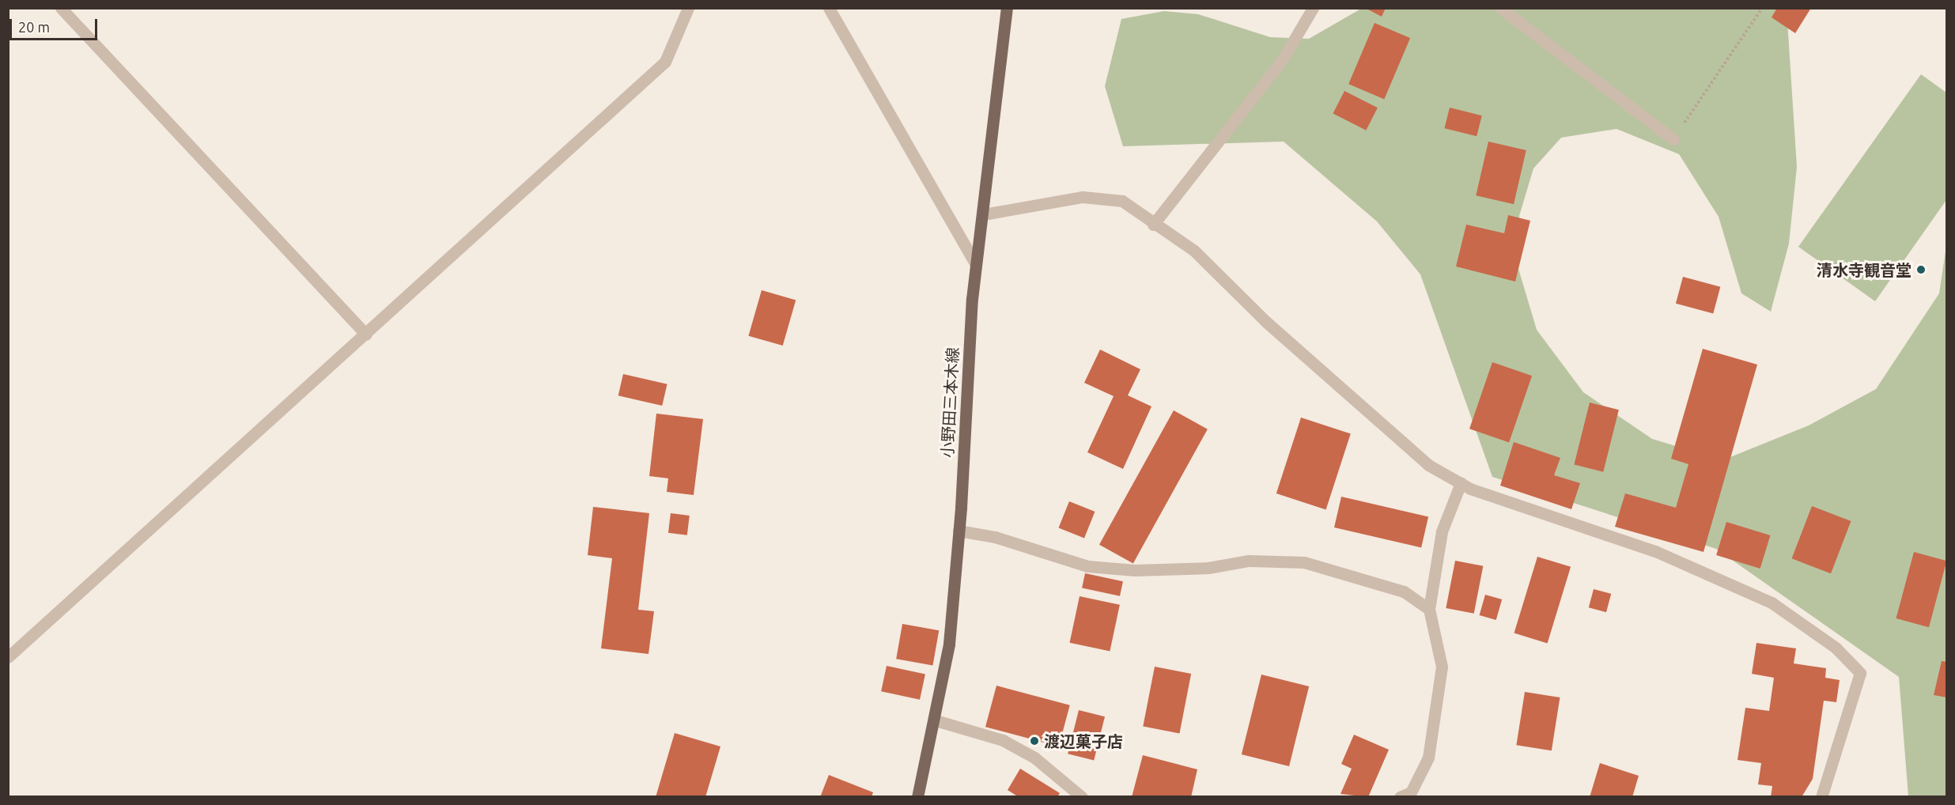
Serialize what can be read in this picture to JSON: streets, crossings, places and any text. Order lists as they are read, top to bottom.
{
  "streets": {
    "main road": ["小野田三本木線"]
  },
  "places": ["清水寺観音堂", "渡辺菓子店"],
  "scale_bar": "20 m"
}
